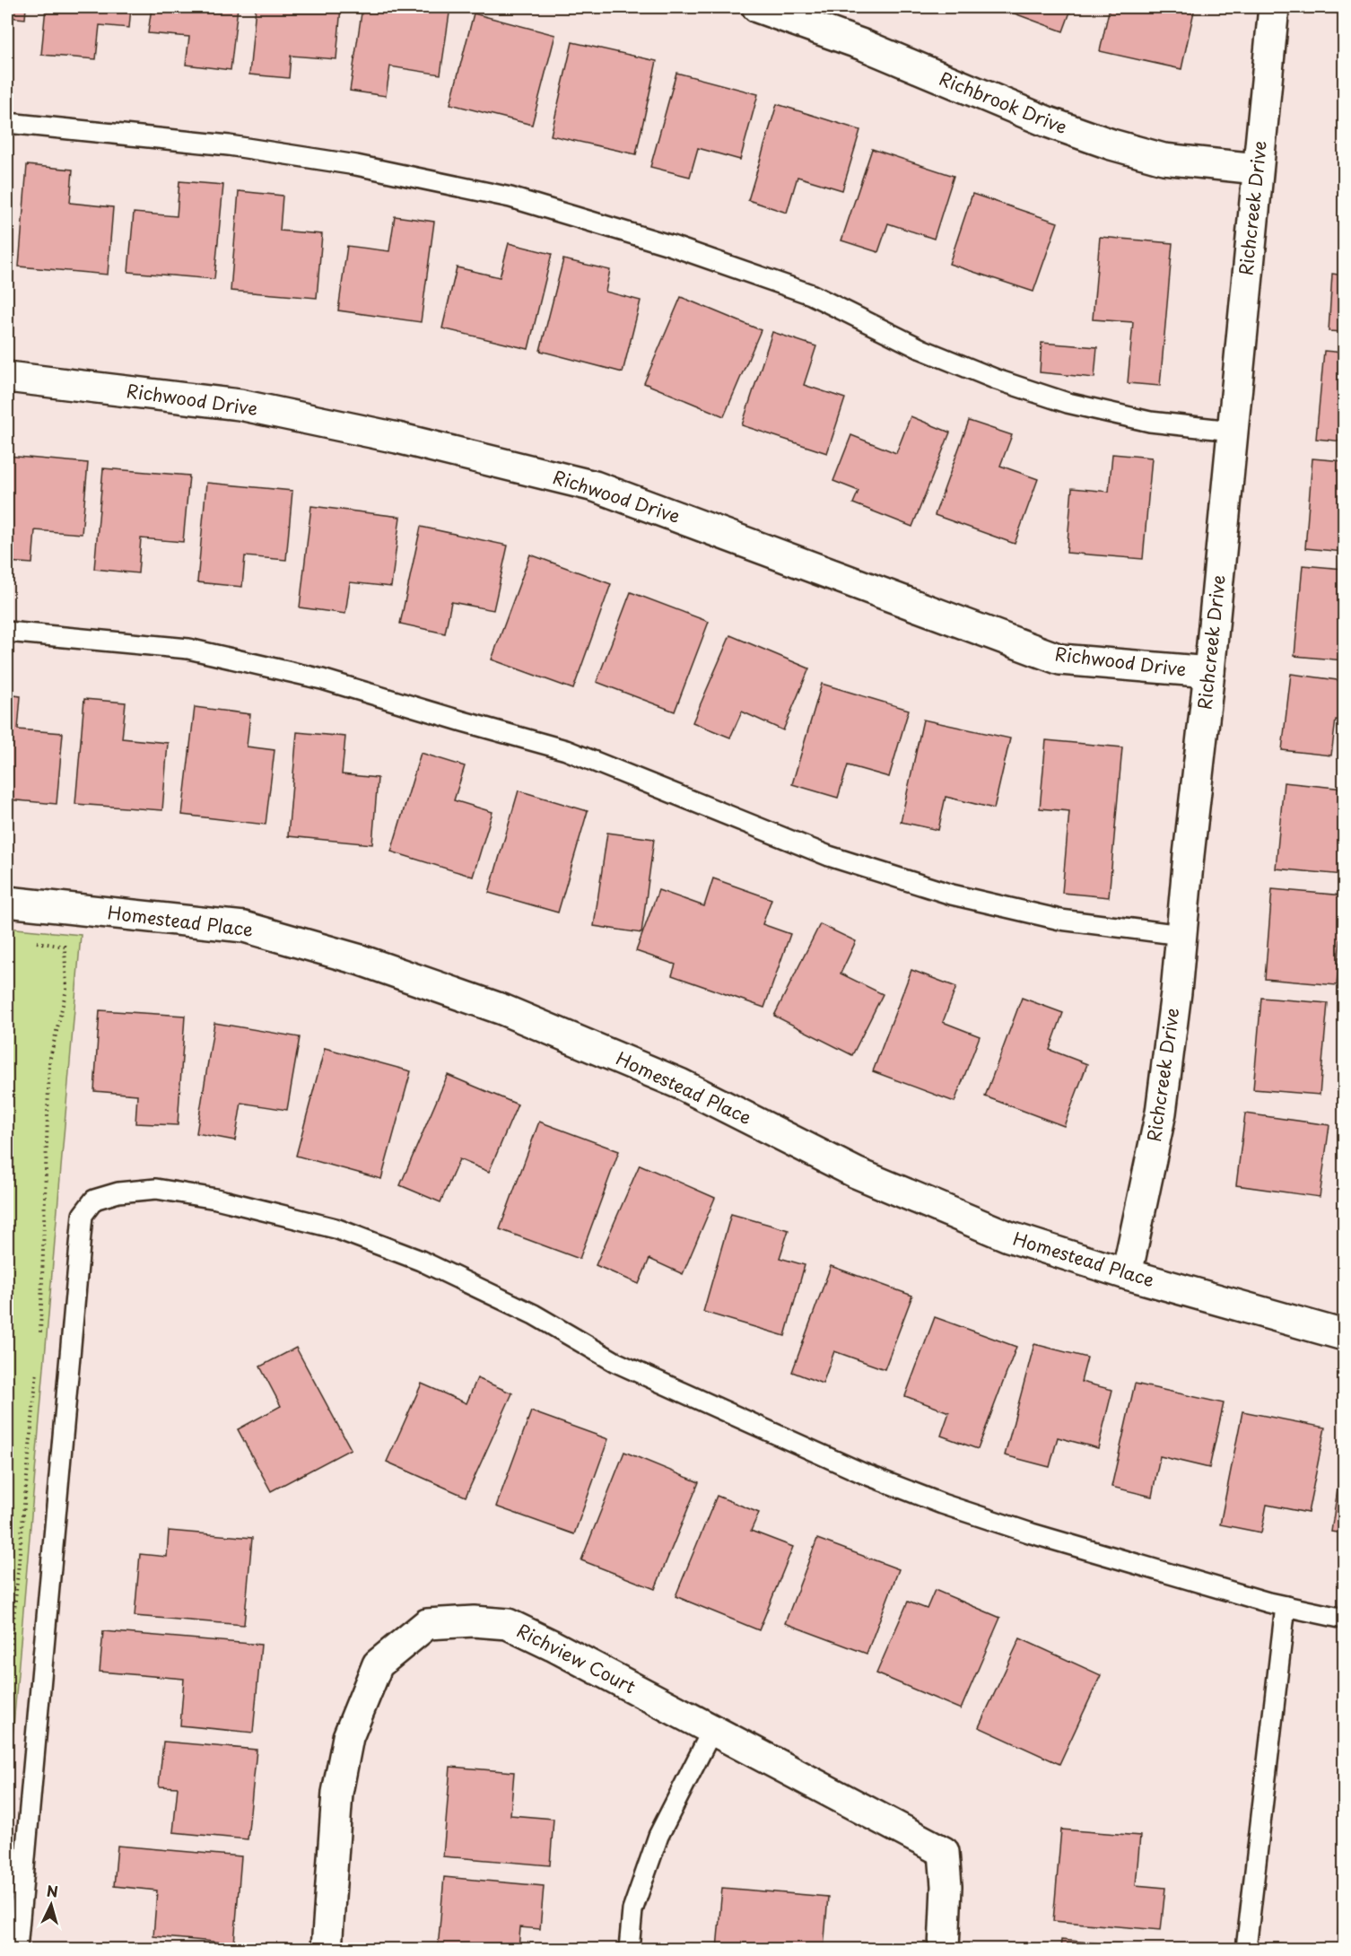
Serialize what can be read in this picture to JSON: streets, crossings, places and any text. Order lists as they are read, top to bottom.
{
  "streets": {
    "street": [
      "Richbrook Drive",
      "Richcreek Drive",
      "Richwood Drive",
      "Homestead Place",
      "Richview Court"
    ]
  },
  "crossings": [
    ["Richbrook Drive", "Richcreek Drive"],
    ["Richcreek Drive", "Richwood Drive"],
    ["Richcreek Drive", "Homestead Place"]
  ],
  "north": "top"
}
